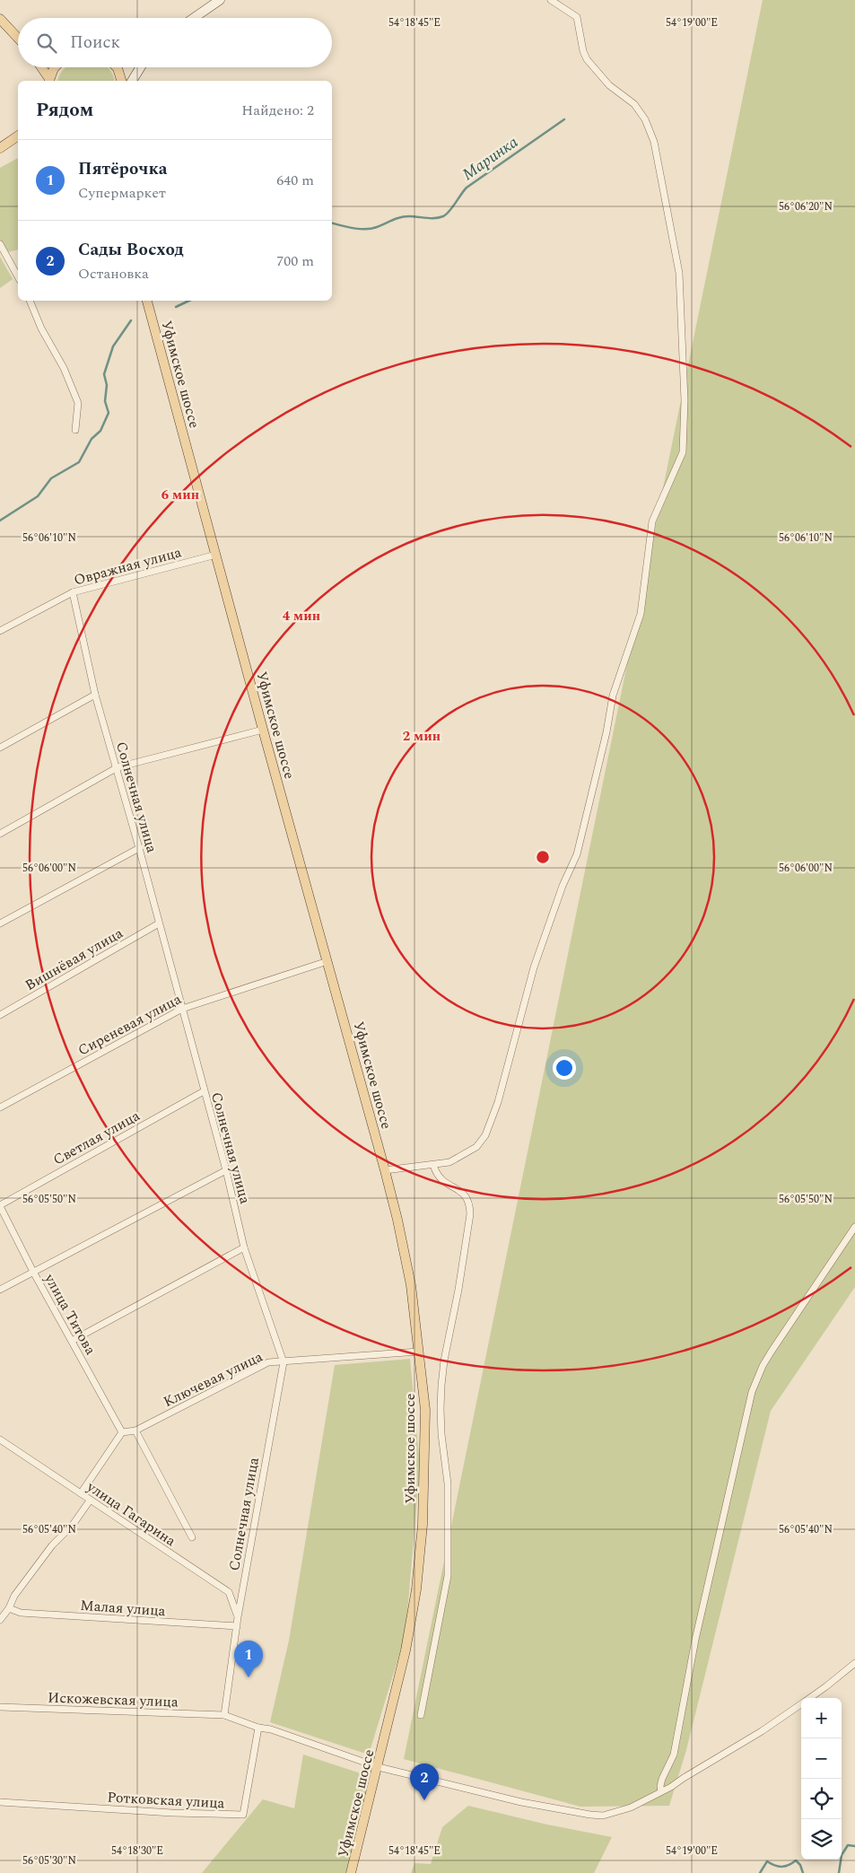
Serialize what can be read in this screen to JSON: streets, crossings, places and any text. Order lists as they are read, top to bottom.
{
  "streets": {
    "main road": ["Уфимское шоссе"],
    "street": [
      "Овражная улица",
      "Солнечная улица",
      "Вишнёвая улица",
      "Сиреневая улица",
      "Светлая улица",
      "улица Титова",
      "Ключевая улица",
      "улица Гагарина",
      "Малая улица",
      "Искожевская улица",
      "Ротковская улица"
    ]
  },
  "crossings": [
    ["Уфимское шоссе", "Овражная улица"],
    ["Уфимское шоссе", "Сиреневая улица"],
    ["Уфимское шоссе", "Ключевая улица"],
    ["Уфимское шоссе", "Искожевская улица"],
    ["Овражная улица", "Солнечная улица"],
    ["Солнечная улица", "Вишнёвая улица"],
    ["Солнечная улица", "Сиреневая улица"],
    ["Солнечная улица", "Светлая улица"],
    ["Солнечная улица", "Ключевая улица"],
    ["Солнечная улица", "улица Гагарина"],
    ["Солнечная улица", "Малая улица"],
    ["Солнечная улица", "Искожевская улица"],
    ["Светлая улица", "улица Титова"],
    ["улица Титова", "Ключевая улица"],
    ["Искожевская улица", "Ротковская улица"]
  ],
  "water": ["Маринка"],
  "page": {
    "search": "Поиск",
    "heading": ["Рядом", "Найдено: 2"],
    "list": [
      {
        "mark": "1",
        "name": "Пятёрочка",
        "note": "Супермаркет",
        "value": "640 m"
      },
      {
        "mark": "2",
        "name": "Сады Восход",
        "note": "Остановка",
        "value": "700 m"
      }
    ],
    "pins": ["1", "2"],
    "map_buttons": ["+", "−"]
  },
  "coordinates": [
    "54°18'45\"E",
    "54°19'00\"E",
    "56°06'20\"N",
    "56°06'10\"N",
    "56°06'00\"N",
    "56°05'50\"N",
    "56°05'40\"N",
    "54°18'30\"E",
    "56°05'30\"N"
  ],
  "rings": ["6 мин", "4 мин", "2 мин"]
}
